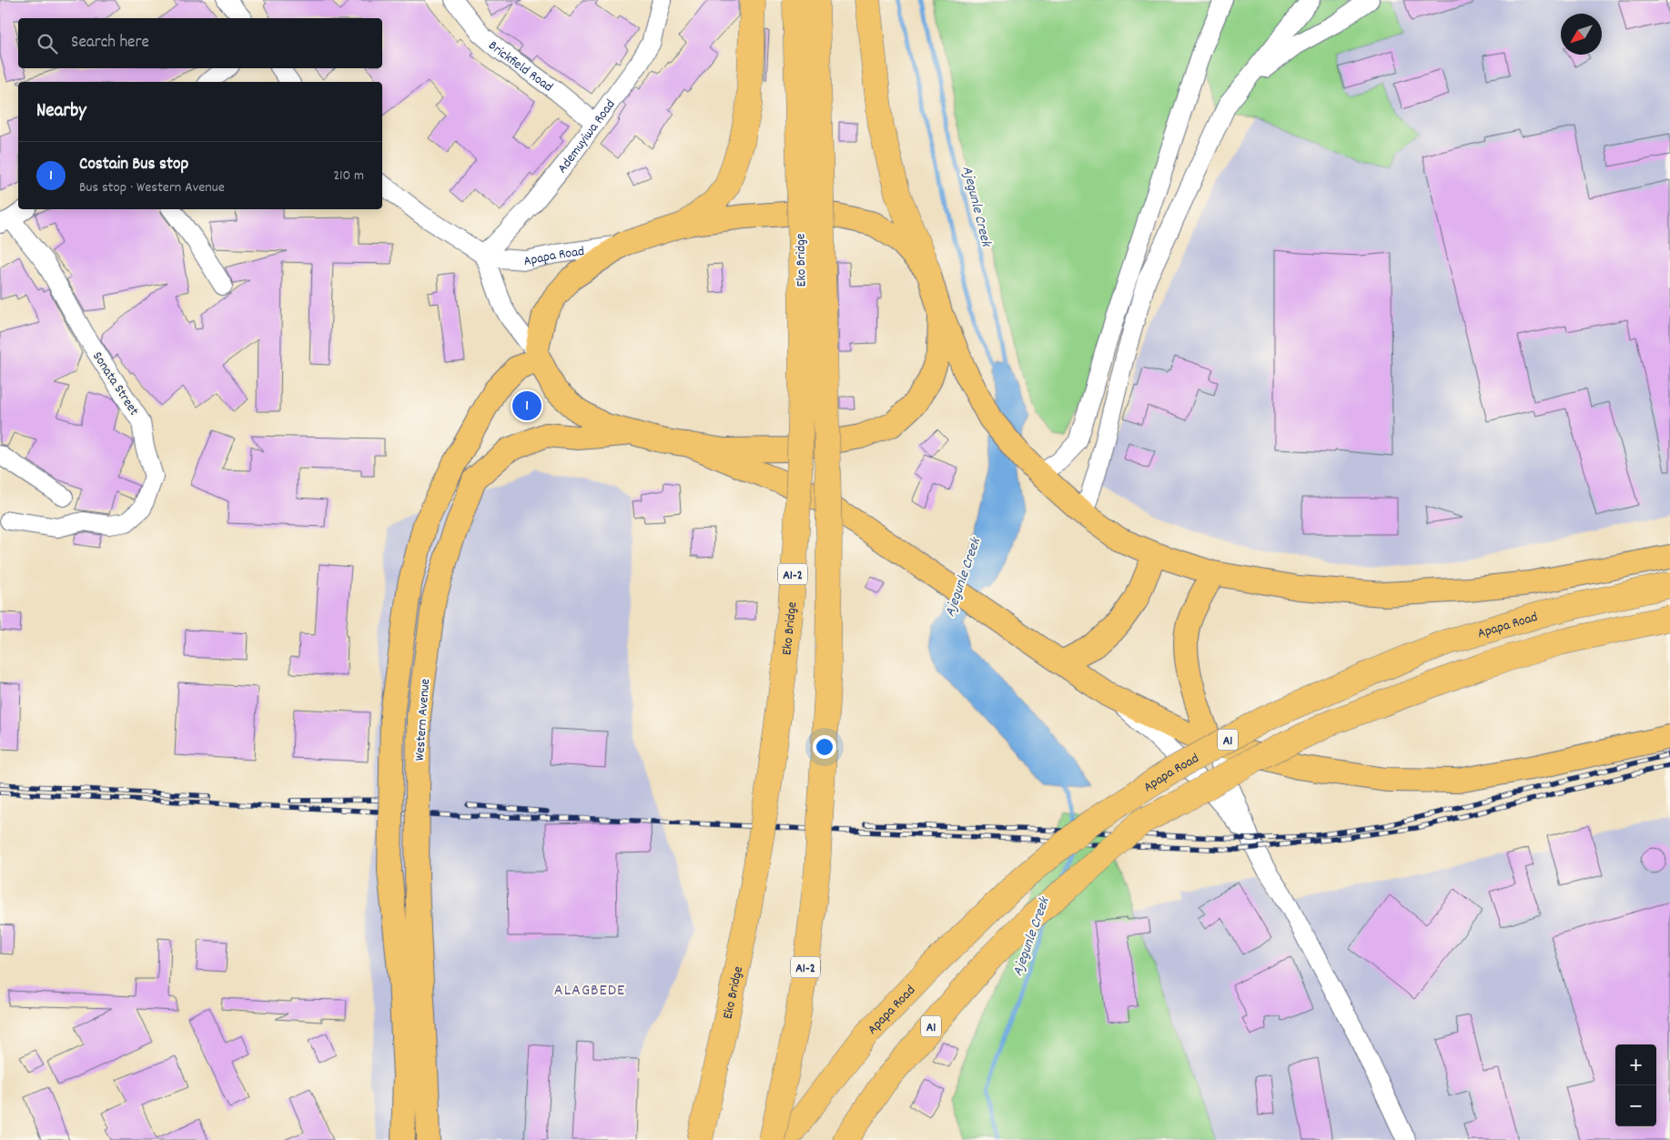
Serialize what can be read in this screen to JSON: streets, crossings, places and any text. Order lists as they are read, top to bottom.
{
  "streets": {
    "highway": [
      "Apapa Road",
      "Eko Bridge",
      "A1-2",
      "A1"
    ],
    "main road": ["Western Avenue"],
    "street": ["Brickfield Road", "Ademuyiwa Road", "Sonata Street"]
  },
  "crossings": [
    ["Brickfield Road", "Ademuyiwa Road"],
    ["Ademuyiwa Road", "Apapa Road"]
  ],
  "districts": ["ALAGBEDE"],
  "water": ["Ajegunle Creek"],
  "north": "bottom left",
  "page": {
    "search": "Search here",
    "heading": "Nearby",
    "list": [
      {
        "mark": "1",
        "name": "Costain Bus stop",
        "note": "Bus stop · Western Avenue",
        "value": "210 m"
      }
    ],
    "pins": "1",
    "map_buttons": ["+", "−"]
  }
}
